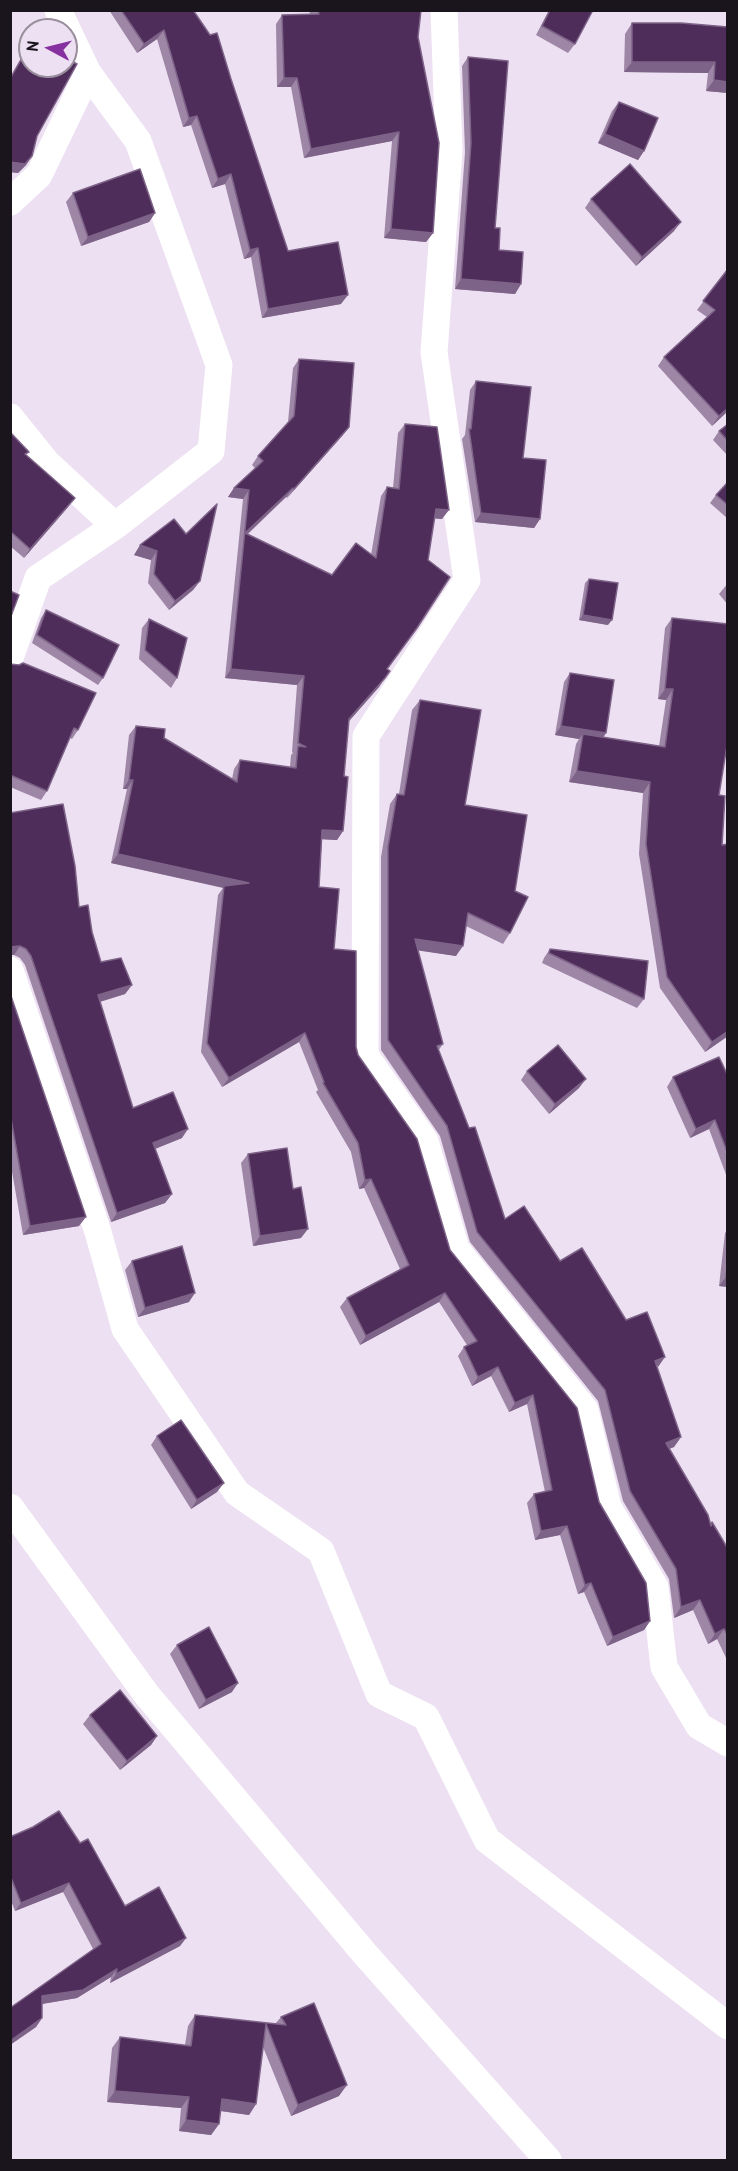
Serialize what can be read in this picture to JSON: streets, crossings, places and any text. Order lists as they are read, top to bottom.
{
  "north": "left"
}
